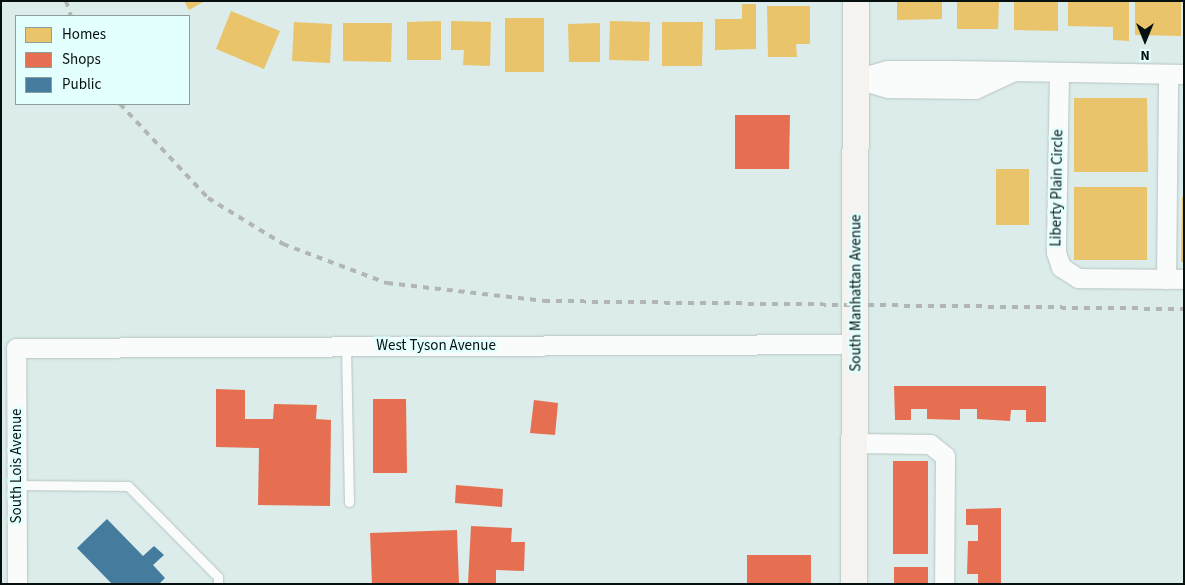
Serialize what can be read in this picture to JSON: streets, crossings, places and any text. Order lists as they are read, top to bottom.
{
  "streets": {
    "street": [
      "Liberty Plain Circle",
      "South Manhattan Avenue",
      "West Tyson Avenue",
      "South Lois Avenue"
    ]
  },
  "crossings": [
    ["South Manhattan Avenue", "West Tyson Avenue"],
    ["West Tyson Avenue", "South Lois Avenue"]
  ],
  "legend": ["Homes", "Shops", "Public"],
  "north": "bottom"
}
